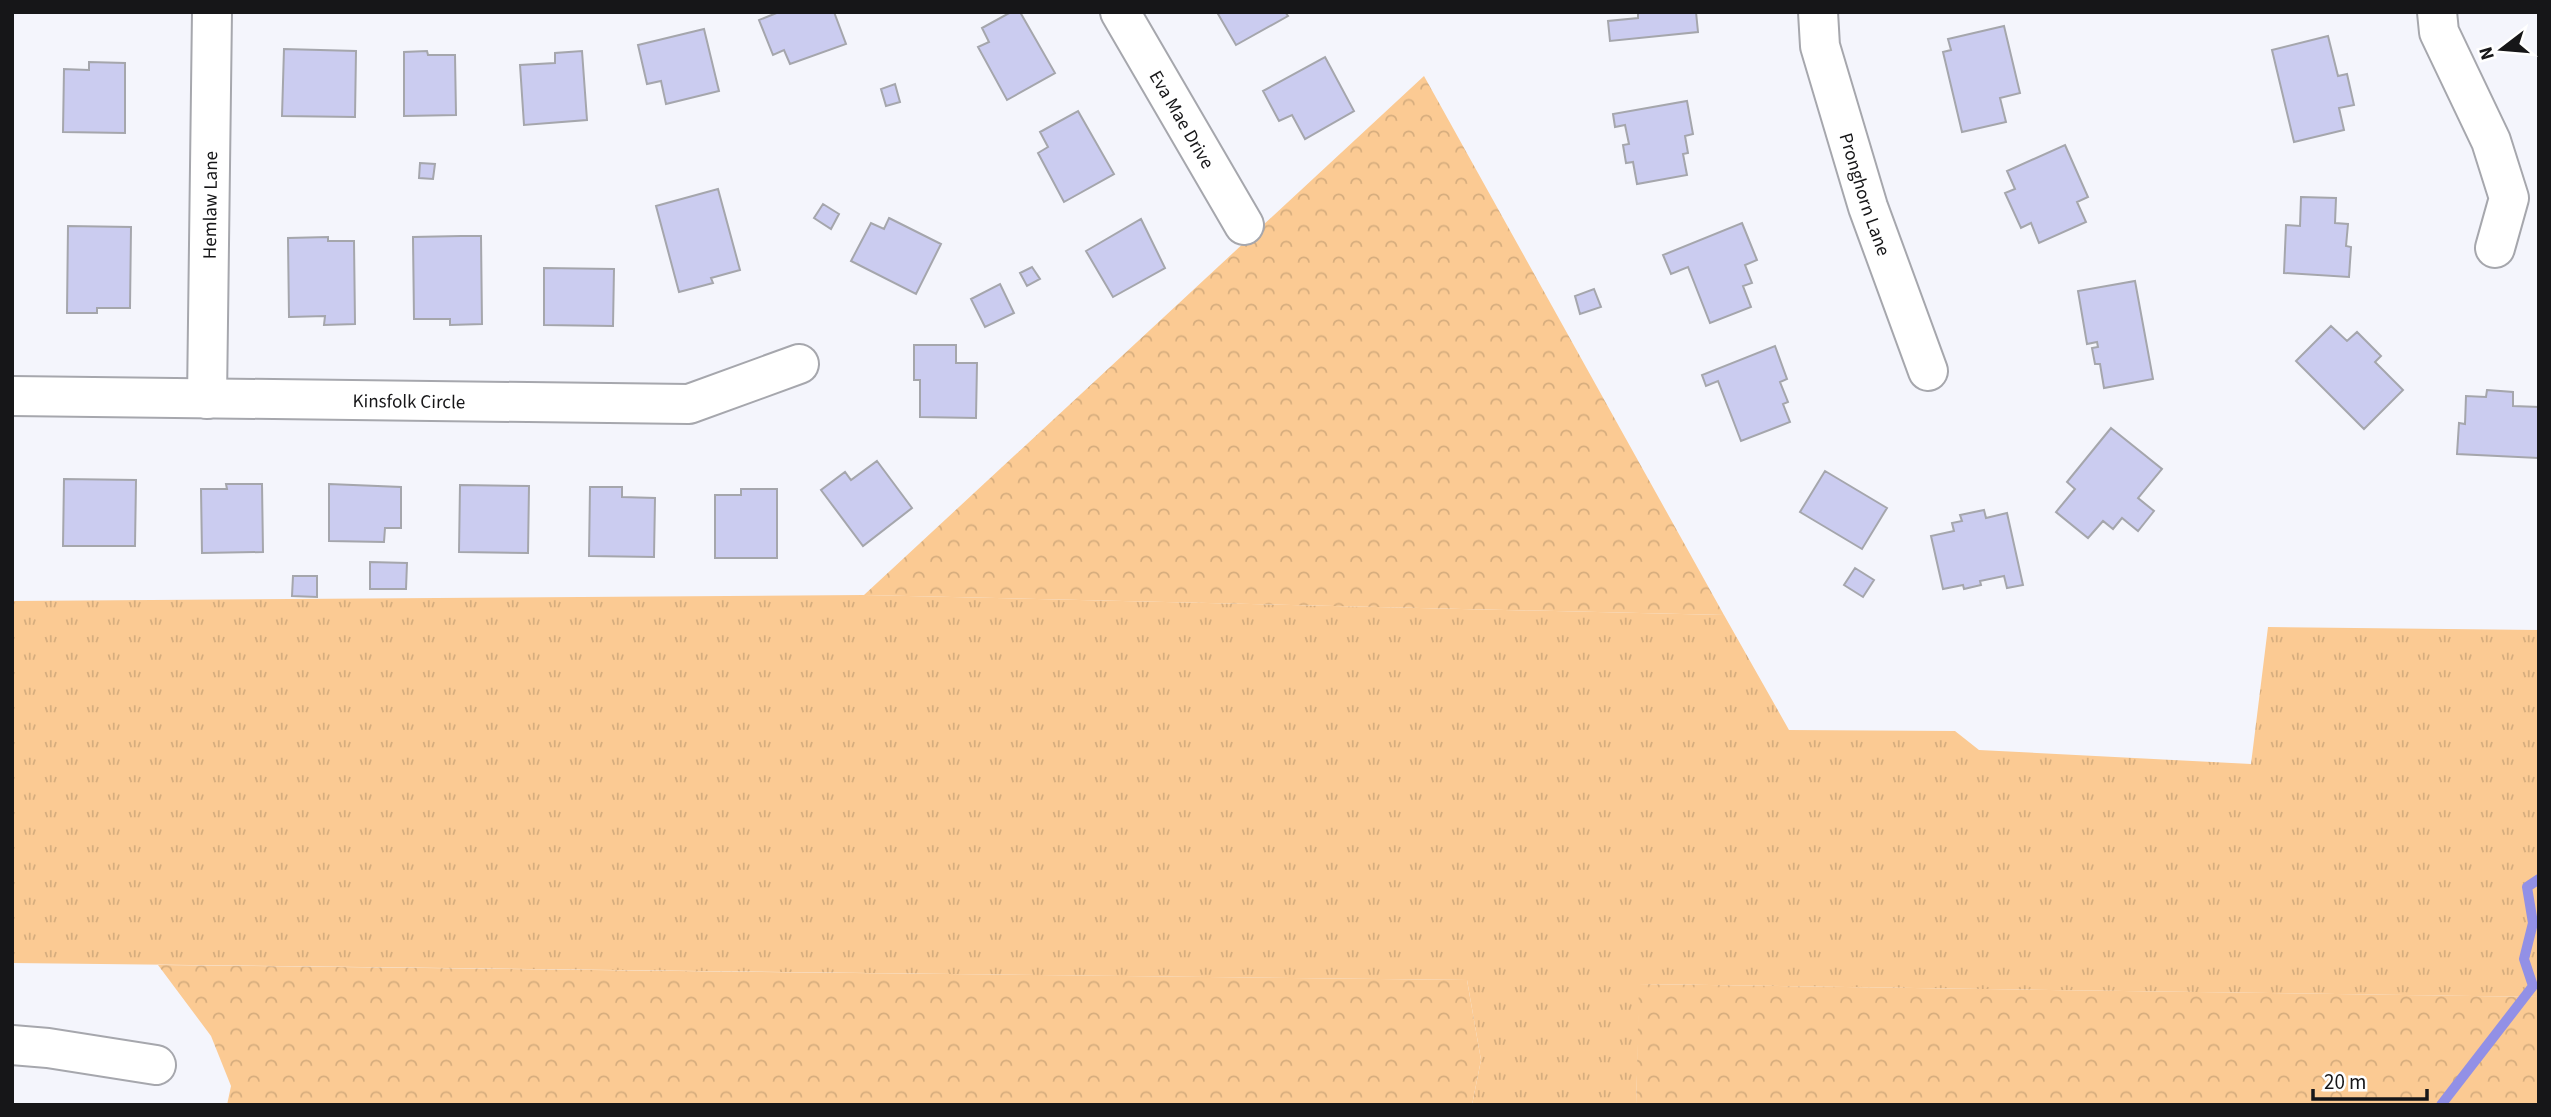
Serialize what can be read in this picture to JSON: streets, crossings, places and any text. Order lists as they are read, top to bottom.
{
  "streets": {
    "street": [
      "Eva Mae Drive",
      "Pronghorn Lane",
      "Hemlaw Lane",
      "Kinsfolk Circle"
    ]
  },
  "crossings": [
    ["Hemlaw Lane", "Kinsfolk Circle"]
  ],
  "scale_bar": "20 m",
  "north": "left"
}
